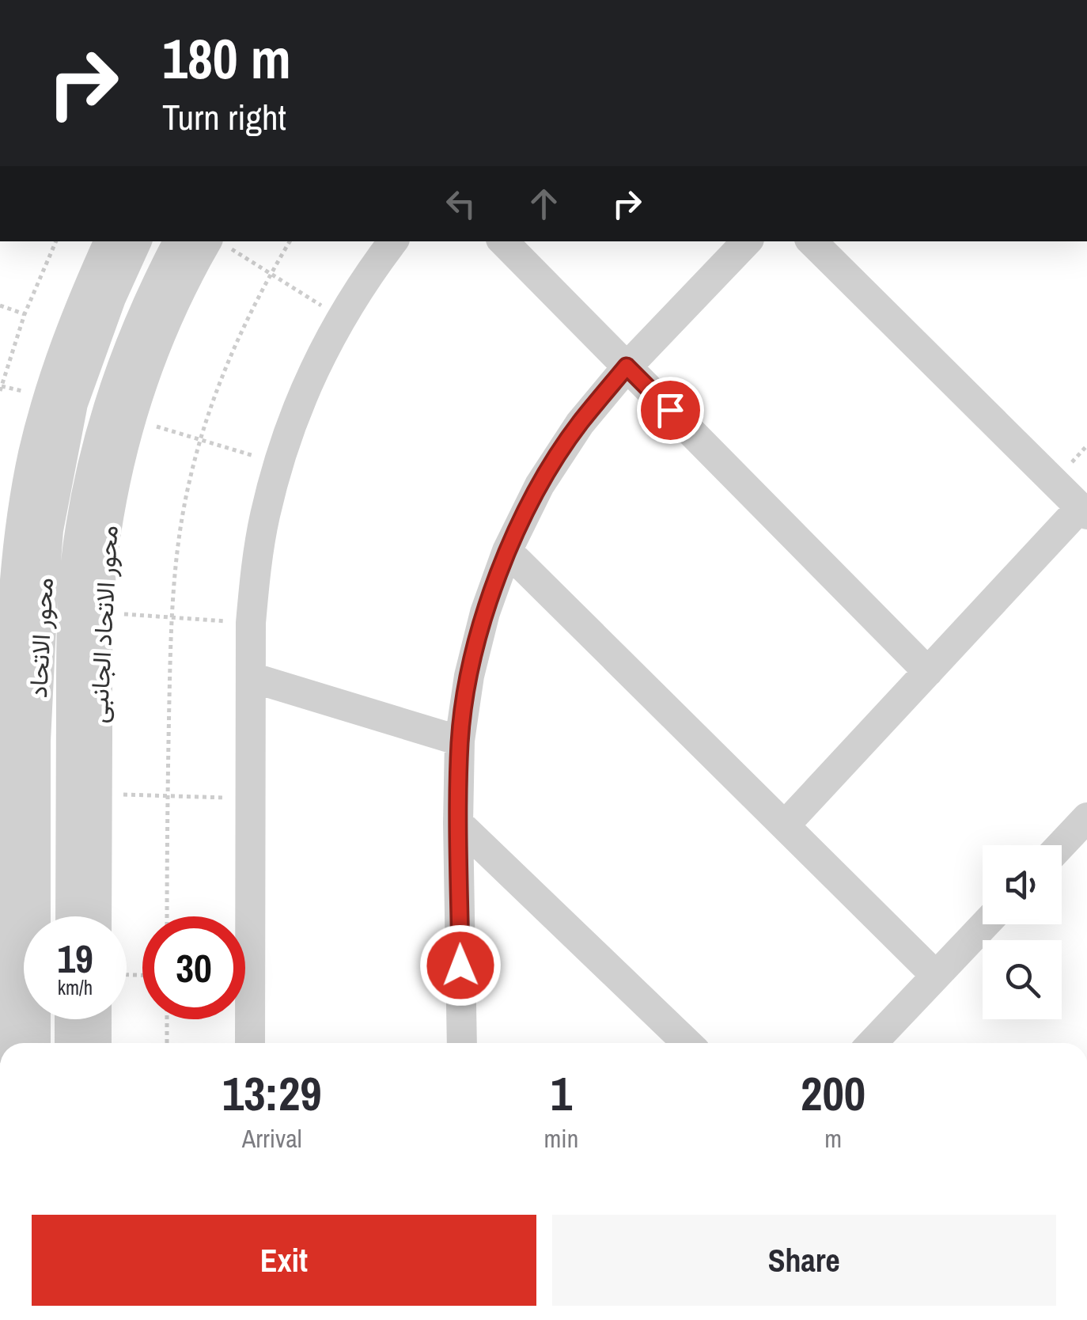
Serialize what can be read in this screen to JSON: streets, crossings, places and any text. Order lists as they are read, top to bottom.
{
  "streets": {
    "street": ["محور الاتحاد الجانبى", "محور الاتحاد"]
  },
  "page": {
    "turn": ["180 m", "Turn right"],
    "speed": "19 km/h",
    "limit": "30",
    "eta": [
      "13:29",
      "Arrival",
      "1",
      "min",
      "200",
      "m"
    ],
    "buttons": ["Exit", "Share"]
  }
}
